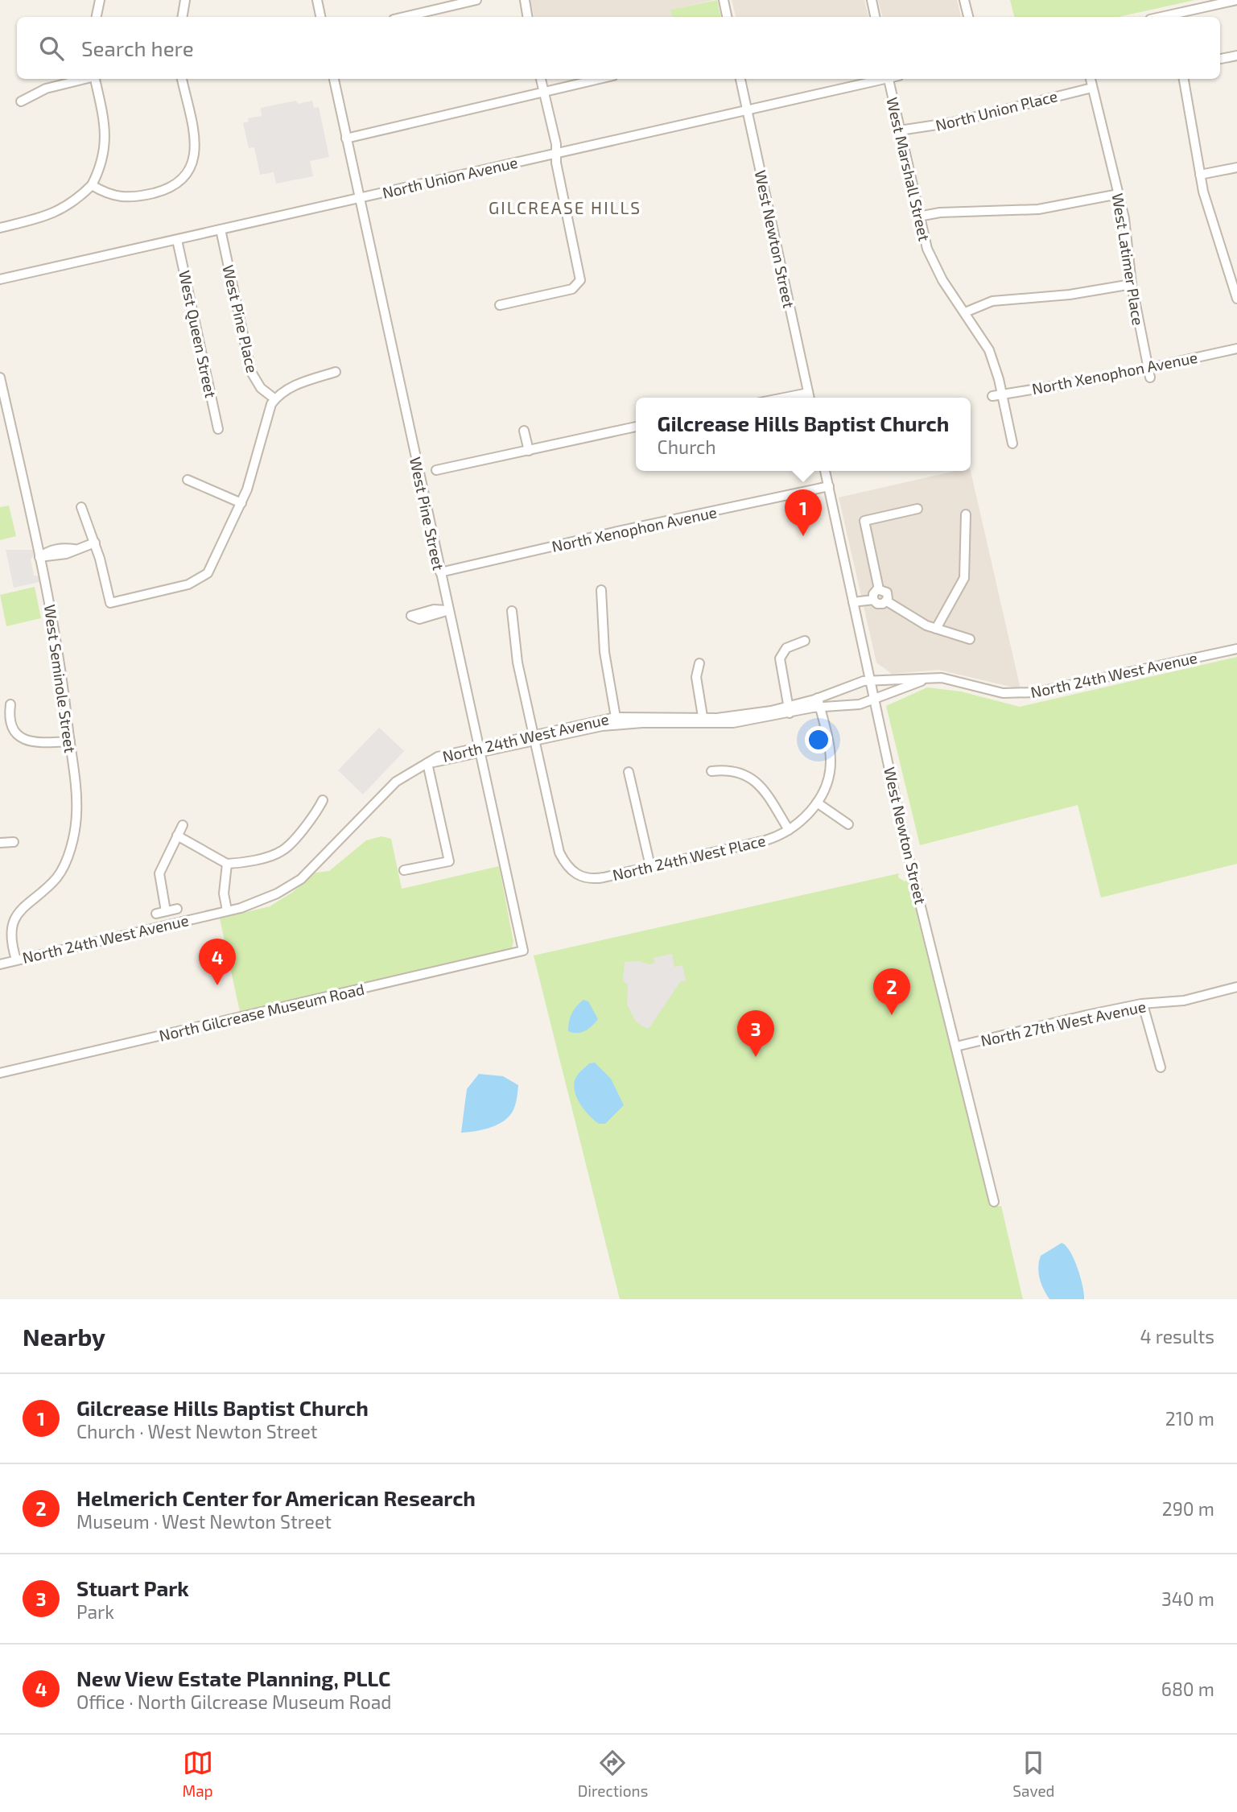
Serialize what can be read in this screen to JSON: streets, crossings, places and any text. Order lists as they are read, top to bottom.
{
  "streets": {
    "street": [
      "North Union Place",
      "West Marshall Street",
      "North Union Avenue",
      "West Newton Street",
      "West Latimer Place",
      "West Pine Place",
      "West Queen Street",
      "North Xenophon Avenue",
      "West Pine Street",
      "North 24th West Avenue",
      "West Seminole Street",
      "North 24th West Place",
      "North Gilcrease Museum Road",
      "North 27th West Avenue"
    ]
  },
  "crossings": [
    ["North Union Place", "West Marshall Street"],
    ["North Union Place", "West Latimer Place"],
    ["West Marshall Street", "North Xenophon Avenue"],
    ["North Union Avenue", "West Newton Street"],
    ["North Union Avenue", "West Pine Place"],
    ["North Union Avenue", "West Queen Street"],
    ["North Union Avenue", "West Pine Street"],
    ["West Newton Street", "North Xenophon Avenue"],
    ["West Newton Street", "North 24th West Avenue"],
    ["West Newton Street", "North 27th West Avenue"],
    ["West Latimer Place", "North Xenophon Avenue"],
    ["North Xenophon Avenue", "West Pine Street"],
    ["West Pine Street", "North 24th West Avenue"],
    ["West Pine Street", "North Gilcrease Museum Road"],
    ["North 24th West Avenue", "West Seminole Street"],
    ["North 24th West Avenue", "North 24th West Place"]
  ],
  "districts": ["GILCREASE HILLS"],
  "page": {
    "search": "Search here",
    "popup": ["Gilcrease Hills Baptist Church", "Church"],
    "pins": [
      "1",
      "4",
      "2",
      "3"
    ],
    "heading": ["Nearby", "4 results"],
    "list": [
      {
        "mark": "1",
        "name": "Gilcrease Hills Baptist Church",
        "note": "Church · West Newton Street",
        "value": "210 m"
      },
      {
        "mark": "2",
        "name": "Helmerich Center for American Research",
        "note": "Museum · West Newton Street",
        "value": "290 m"
      },
      {
        "mark": "3",
        "name": "Stuart Park",
        "note": "Park",
        "value": "340 m"
      },
      {
        "mark": "4",
        "name": "New View Estate Planning, PLLC",
        "note": "Office · North Gilcrease Museum Road",
        "value": "680 m"
      }
    ],
    "nav": ["Map", "Directions", "Saved"]
  }
}
